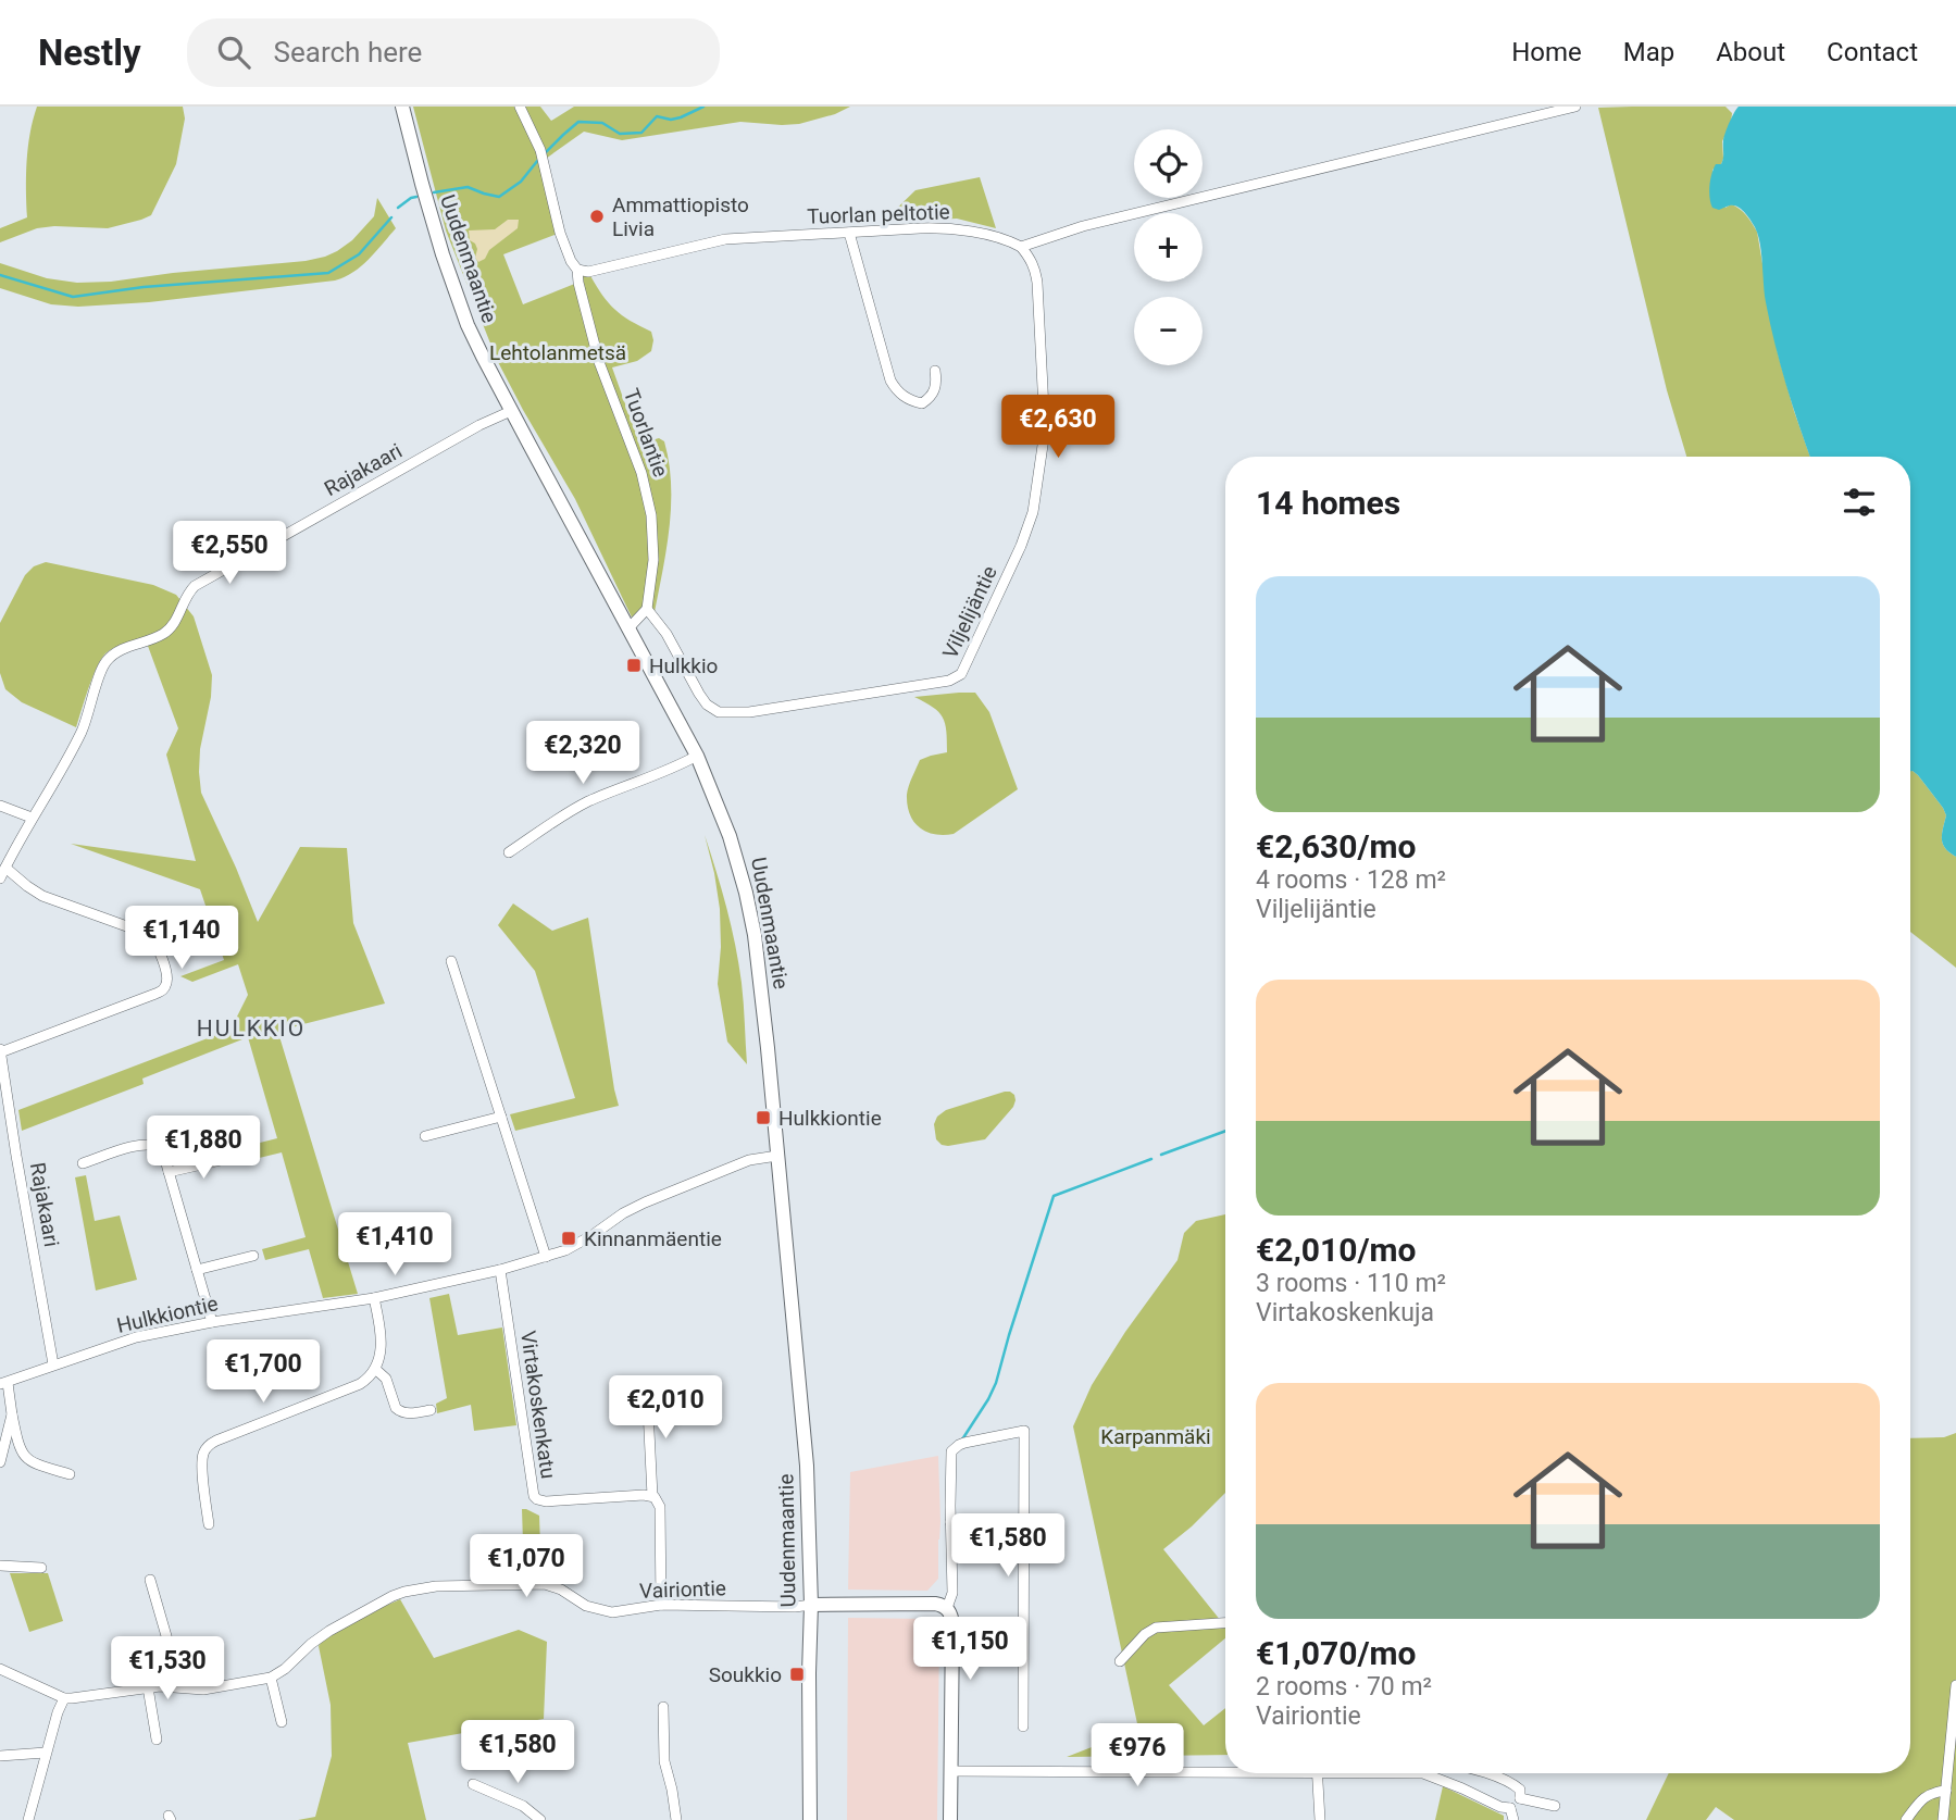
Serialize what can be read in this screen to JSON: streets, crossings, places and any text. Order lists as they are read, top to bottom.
{
  "streets": {
    "main road": ["Uudenmaantie"],
    "street": [
      "Tuorlan peltotie",
      "Tuorlantie",
      "Rajakaari",
      "Viljelijäntie",
      "Hulkkiontie",
      "Virtakoskenkatu",
      "Vairiontie"
    ]
  },
  "crossings": [
    ["Tuorlan peltotie", "Tuorlantie"],
    ["Tuorlan peltotie", "Viljelijäntie"],
    ["Uudenmaantie", "Rajakaari"],
    ["Uudenmaantie", "Hulkkiontie"],
    ["Uudenmaantie", "Vairiontie"],
    ["Tuorlantie", "Viljelijäntie"],
    ["Rajakaari", "Hulkkiontie"],
    ["Hulkkiontie", "Virtakoskenkatu"]
  ],
  "districts": ["HULKKIO"],
  "parks": ["Lehtolanmetsä", "Karpanmäki"],
  "places": {
    "other": ["Ammattiopisto Livia"],
    "transit": [
      "Hulkkio",
      "Hulkkiontie",
      "Kinnanmäentie",
      "Soukkio"
    ]
  },
  "page": {
    "header": "Nestly",
    "search": "Search here",
    "nav": [
      "Home",
      "Map",
      "About",
      "Contact"
    ],
    "map_buttons": ["+", "−"],
    "price": [
      "€2,630",
      "€2,550",
      "€2,320",
      "€1,140",
      "€1,880",
      "€1,410",
      "€1,700",
      "€2,010",
      "€1,580",
      "€1,070",
      "€1,150",
      "€1,530",
      "€1,580",
      "€976"
    ],
    "heading": "14 homes",
    "list": [
      {
        "name": "€2,630/mo",
        "note": "4 rooms · 128 m² · Viljelijäntie"
      },
      {
        "name": "€2,010/mo",
        "note": "3 rooms · 110 m² · Virtakoskenkuja"
      },
      {
        "name": "€1,070/mo",
        "note": "2 rooms · 70 m² · Vairiontie"
      }
    ]
  }
}
